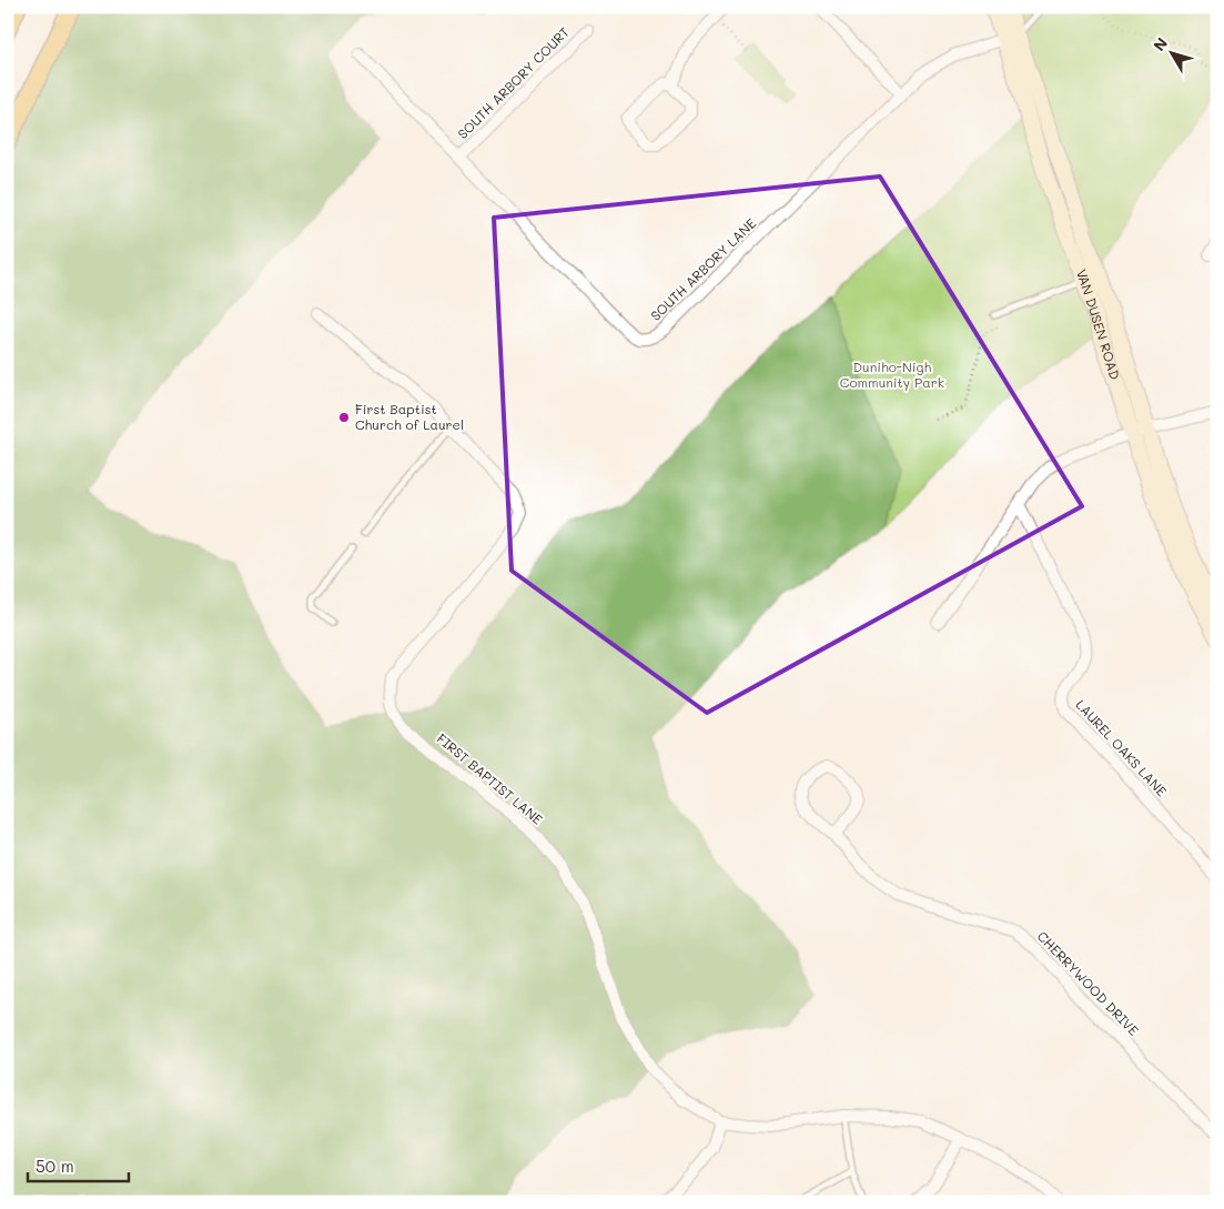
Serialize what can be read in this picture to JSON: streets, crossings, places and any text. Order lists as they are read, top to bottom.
{
  "streets": {
    "main road": ["VAN DUSEN ROAD"],
    "street": [
      "SOUTH ARBORY COURT",
      "SOUTH ARBORY LANE",
      "LAUREL OAKS LANE",
      "FIRST BAPTIST LANE",
      "CHERRYWOOD DRIVE"
    ]
  },
  "crossings": [
    ["SOUTH ARBORY COURT", "SOUTH ARBORY LANE"],
    ["SOUTH ARBORY LANE", "VAN DUSEN ROAD"]
  ],
  "parks": ["Duniho-Nigh Community Park"],
  "places": ["First Baptist Church of Laurel"],
  "scale_bar": "50 m",
  "north": "top left"
}
